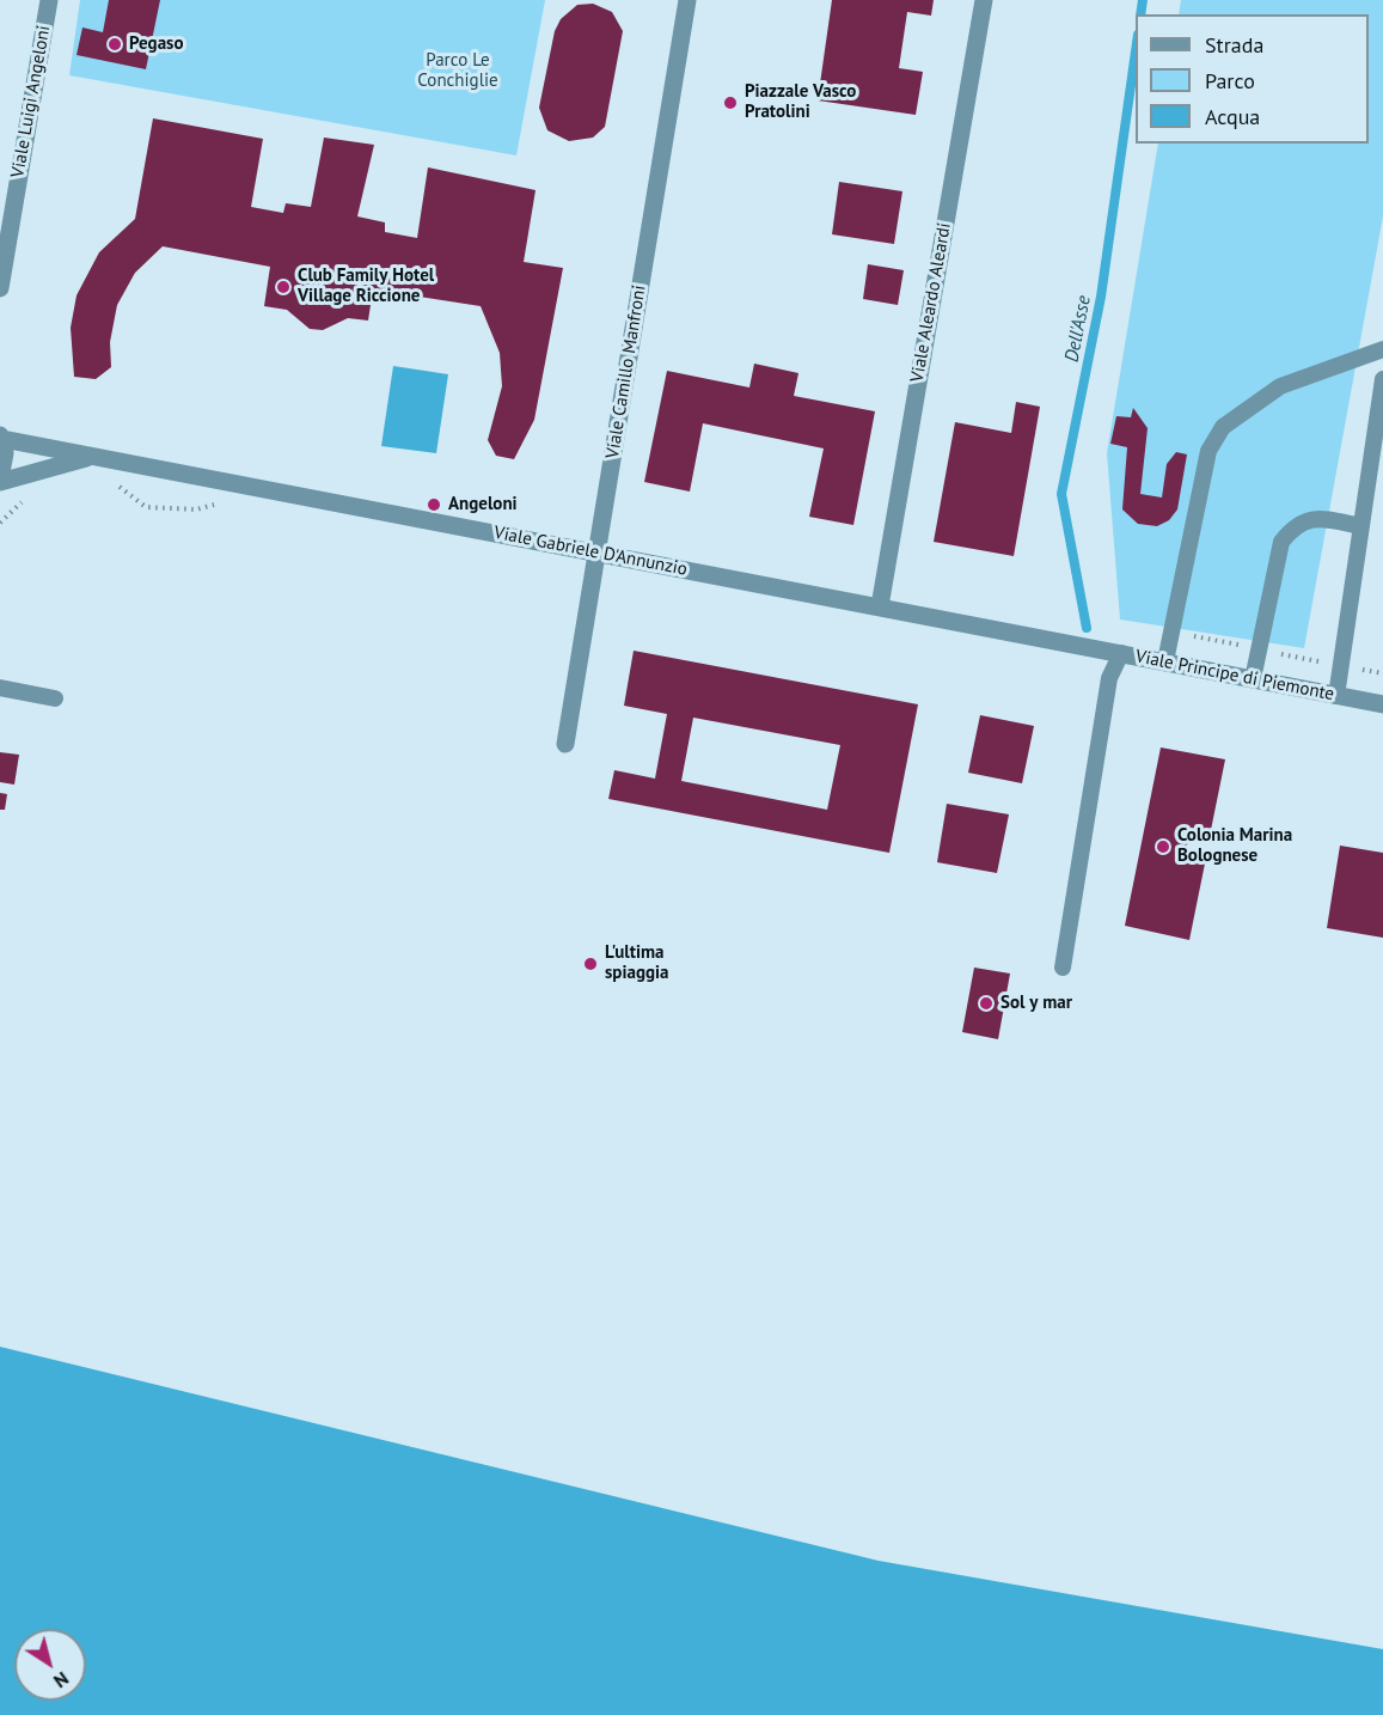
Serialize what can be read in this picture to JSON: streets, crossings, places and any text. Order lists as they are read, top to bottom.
{
  "streets": {
    "street": [
      "Viale Luigi Angeloni",
      "Viale Aleardo Aleardi",
      "Viale Camillo Manfroni",
      "Viale Gabriele D'Annunzio",
      "Viale Principe di Piemonte"
    ]
  },
  "crossings": [
    ["Viale Aleardo Aleardi", "Viale Gabriele D'Annunzio"],
    ["Viale Camillo Manfroni", "Viale Gabriele D'Annunzio"],
    ["Viale Gabriele D'Annunzio", "Viale Principe di Piemonte"]
  ],
  "water": ["Dell'Asse"],
  "parks": ["Parco Le Conchiglie"],
  "places": [
    "Pegaso",
    "Piazzale Vasco Pratolini",
    "Club Family Hotel Village Riccione",
    "Angeloni",
    "Colonia Marina Bolognese",
    "L'ultima spiaggia",
    "Sol y mar"
  ],
  "legend": ["Strada", "Parco", "Acqua"],
  "north": "bottom right"
}
